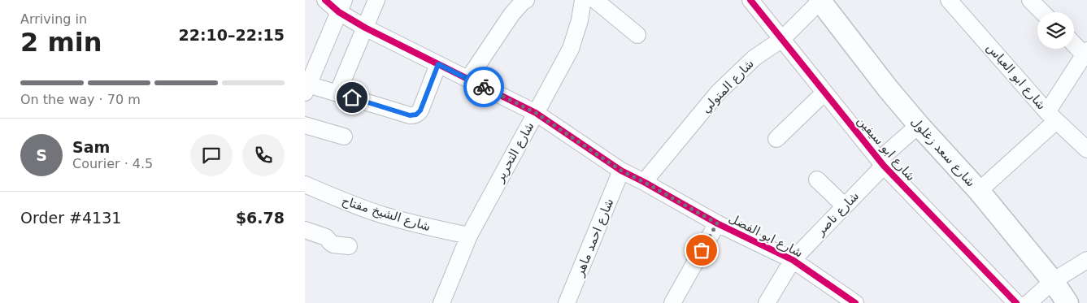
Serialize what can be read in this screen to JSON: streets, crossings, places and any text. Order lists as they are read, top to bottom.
{
  "streets": {
    "street": [
      "شارع ابو العباس",
      "شارع المتولي",
      "شارع ابو سيفين",
      "شارع التحرير",
      "شارع سعد زغلول",
      "شارع الشيخ مفتاح",
      "شارع ناصر",
      "شارع ابو الفضل",
      "شارع احمد ماهر"
    ]
  },
  "crossings": [
    ["شارع المتولي", "شارع ابو سيفين"],
    ["شارع المتولي", "شارع سعد زغلول"],
    ["شارع المتولي", "شارع ابو الفضل"],
    ["شارع ابو سيفين", "شارع ناصر"],
    ["شارع التحرير", "شارع الشيخ مفتاح"],
    ["شارع التحرير", "شارع ابو الفضل"],
    ["شارع سعد زغلول", "شارع ناصر"],
    ["شارع ناصر", "شارع ابو الفضل"],
    ["شارع ابو الفضل", "شارع احمد ماهر"]
  ],
  "page": {
    "heading": ["2 min", "Arriving in", "22:10–22:15"],
    "panel": [
      "Sam",
      "Courier · 4.5",
      "Order #4131",
      "$6.78"
    ],
    "bar": "On the way · 70 m",
    "round": "S"
  }
}
